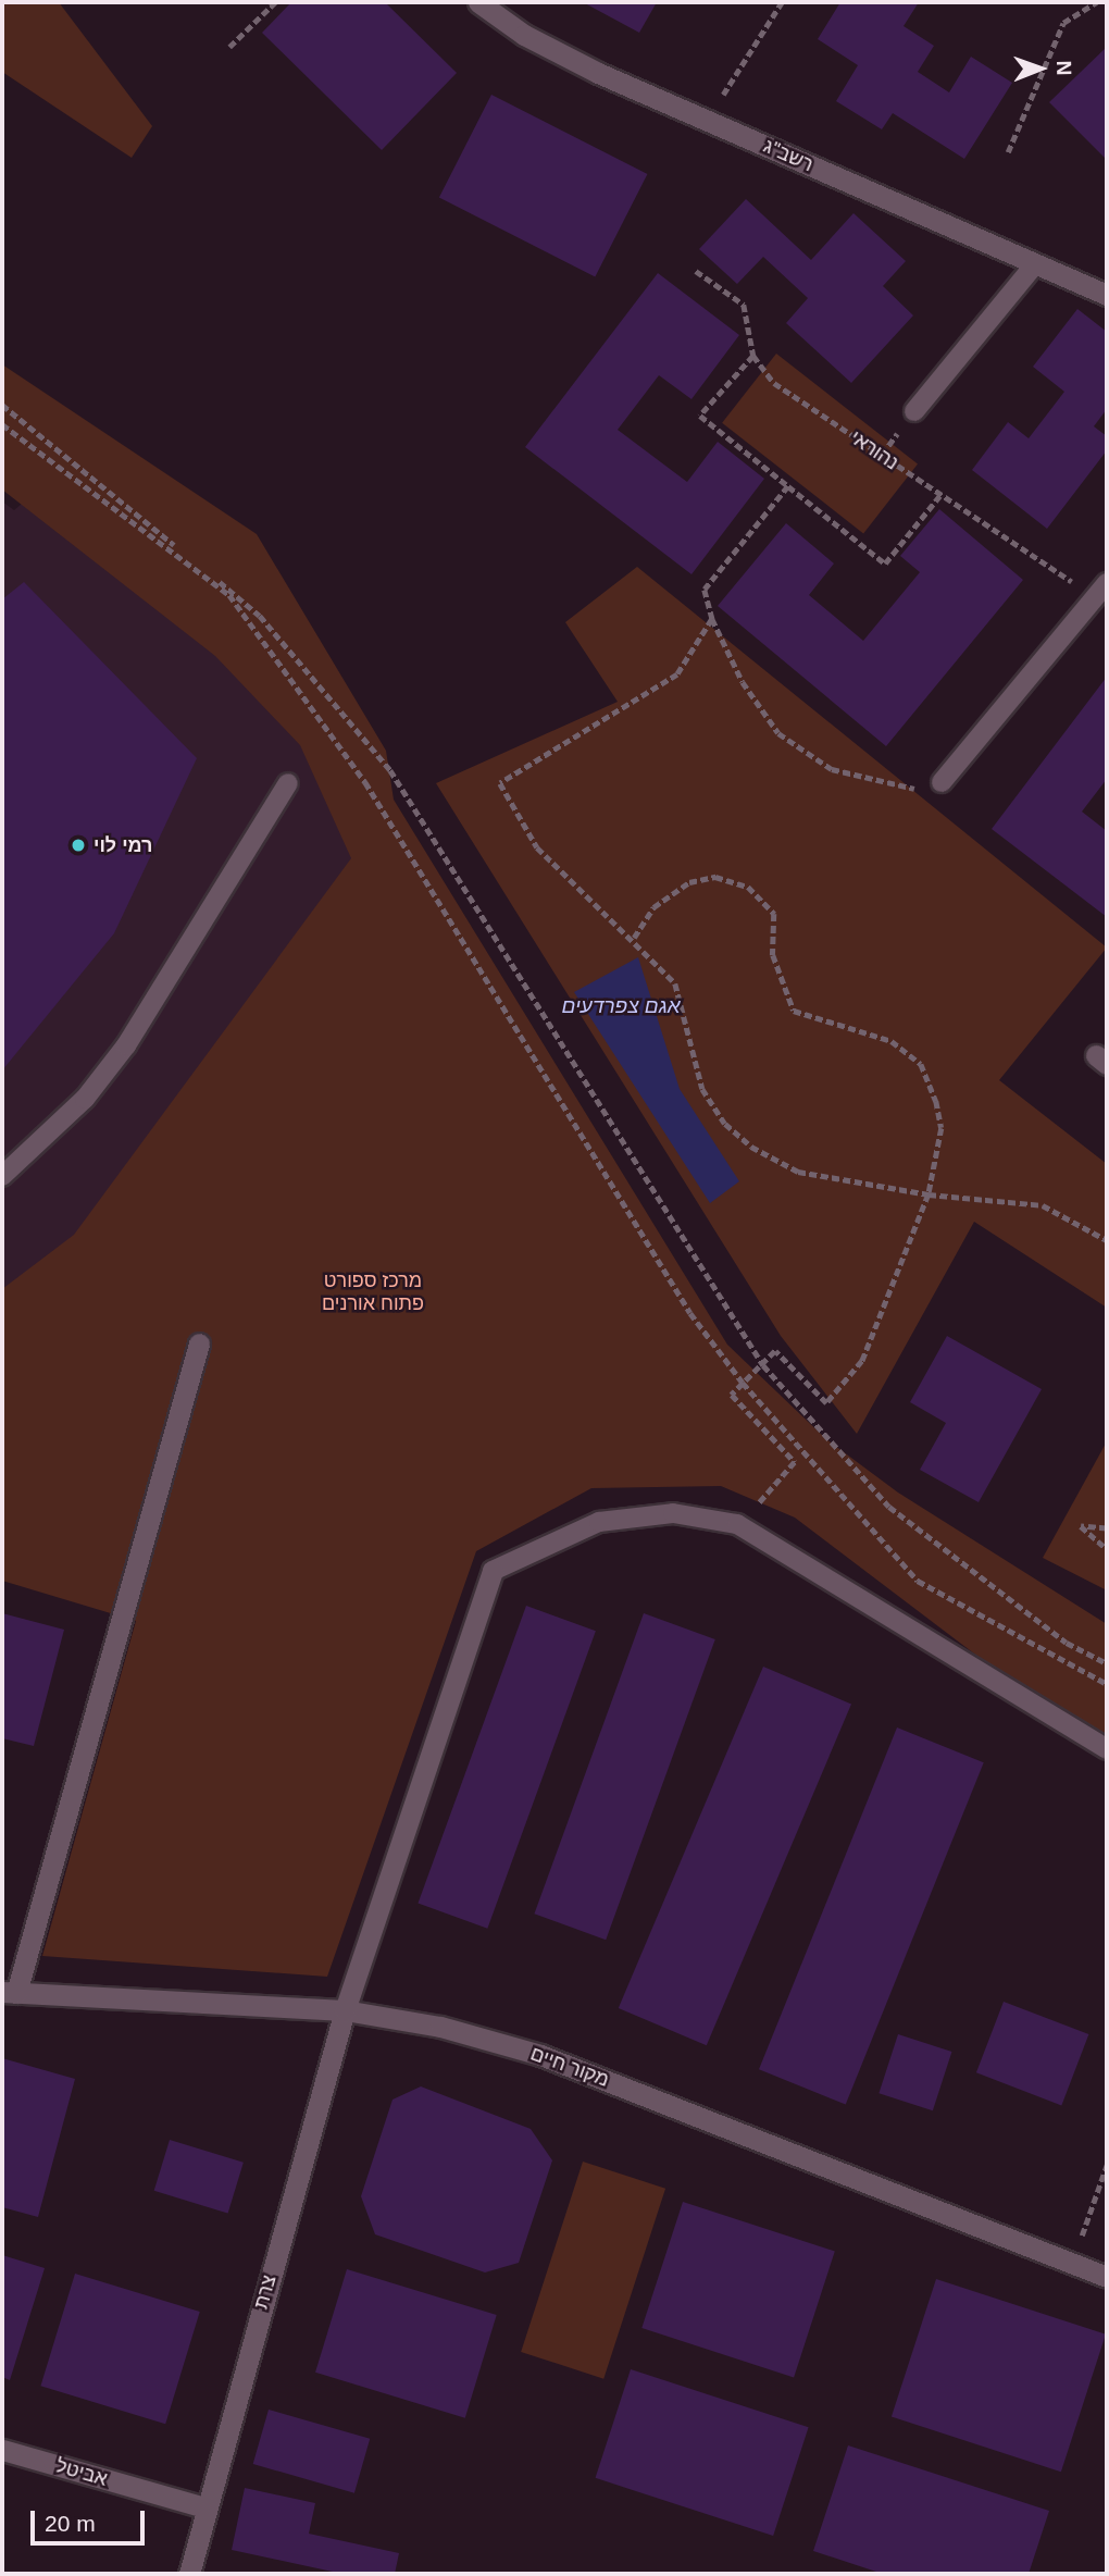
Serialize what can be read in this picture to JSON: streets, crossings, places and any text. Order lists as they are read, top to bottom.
{
  "streets": {
    "street": [
      "רשב\"ג",
      "מקור חיים",
      "צרת",
      "אביטל"
    ],
    "path": ["נהוראי"]
  },
  "crossings": [
    ["מקור חיים", "צרת"],
    ["צרת", "אביטל"]
  ],
  "water": ["אגם צפרדעים"],
  "parks": ["מרכז ספורט פתוח אורנים"],
  "places": ["רמי לוי"],
  "scale_bar": "20 m",
  "north": "right"
}
